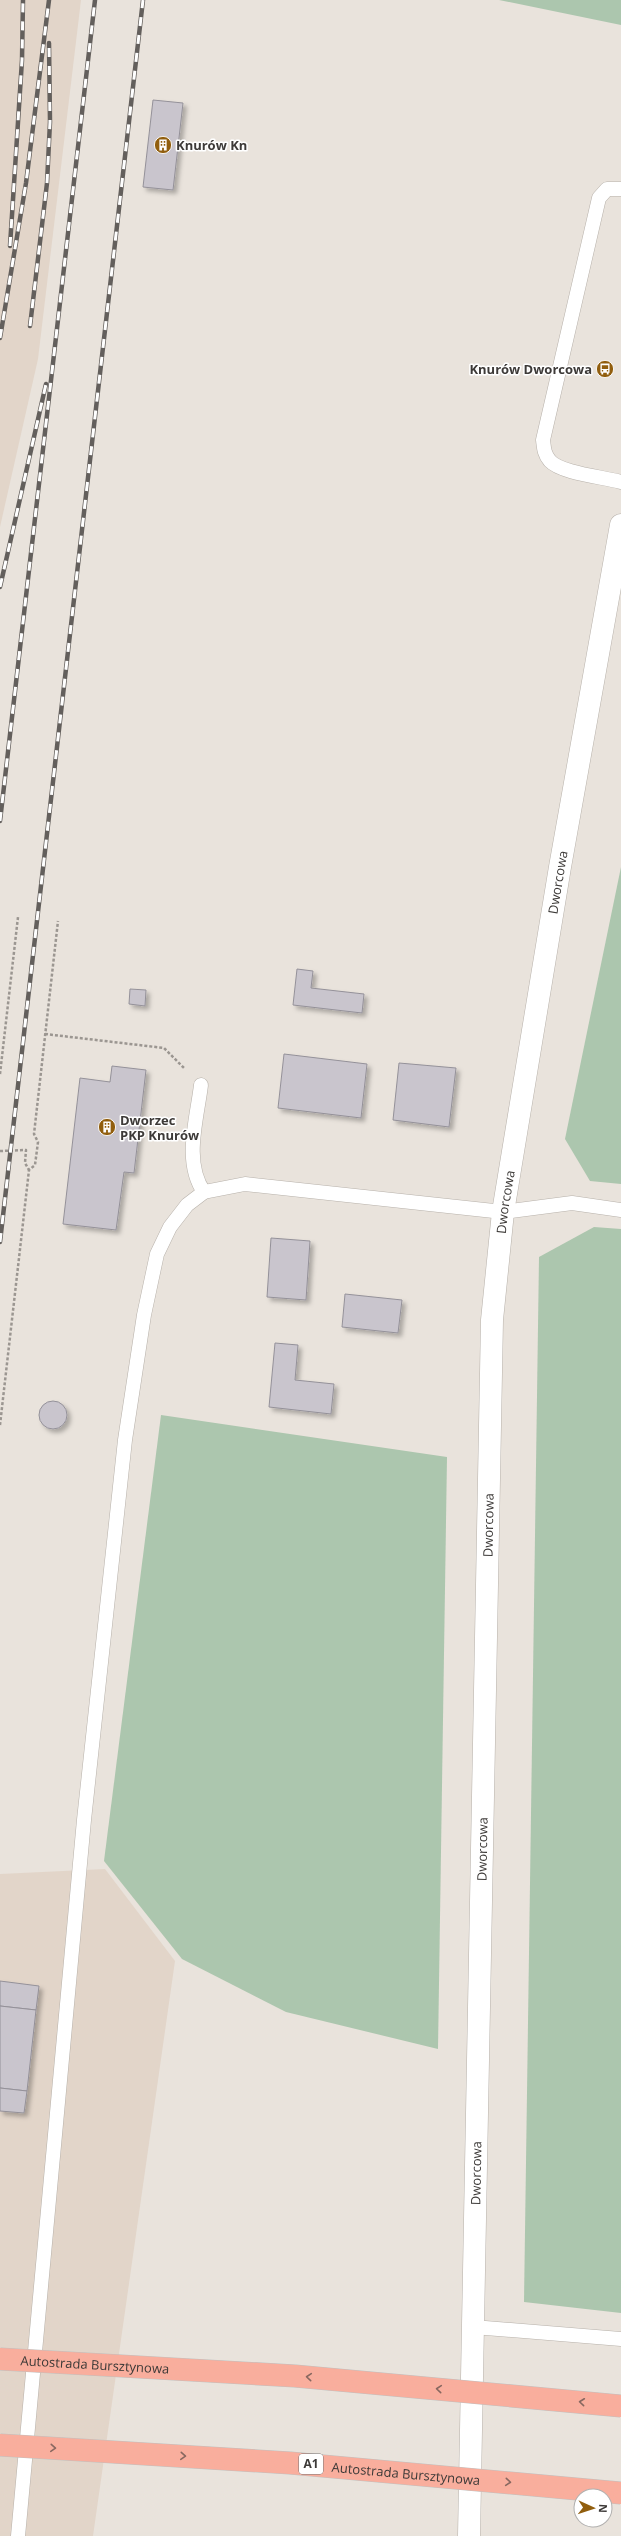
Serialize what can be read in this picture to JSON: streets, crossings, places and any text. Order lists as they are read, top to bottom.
{
  "streets": {
    "highway": ["Autostrada Bursztynowa", "A1"],
    "main road": ["Dworcowa"]
  },
  "places": {
    "building": ["Knurów Kn", "Dworzec PKP Knurów"],
    "bus stop": ["Knurów Dworcowa"]
  },
  "north": "right"
}
